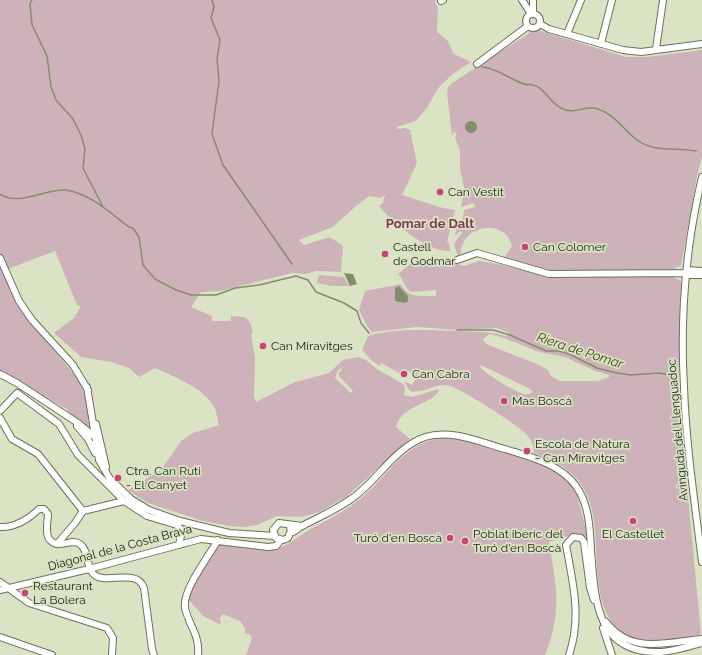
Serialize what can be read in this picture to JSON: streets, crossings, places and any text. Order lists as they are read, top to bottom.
{
  "streets": {
    "street": ["Avinguda del Llenguadoc", "Diagonal de la Costa Brava"]
  },
  "districts": ["Pomar de Dalt"],
  "water": ["Riera de Pomar"],
  "places": [
    "Can Vestit",
    "Can Colomer",
    "Castell de Godmar",
    "Can Miravitges",
    "Can Cabra",
    "Mas Boscà",
    "Escola de Natura - Can Miravitges",
    "Ctra. Can Ruti - El Canyet",
    "El Castellet",
    "Turó d'en Boscà",
    "Poblat ibèric del Turó d'en Boscà",
    "Restaurant La Bolera"
  ]
}
